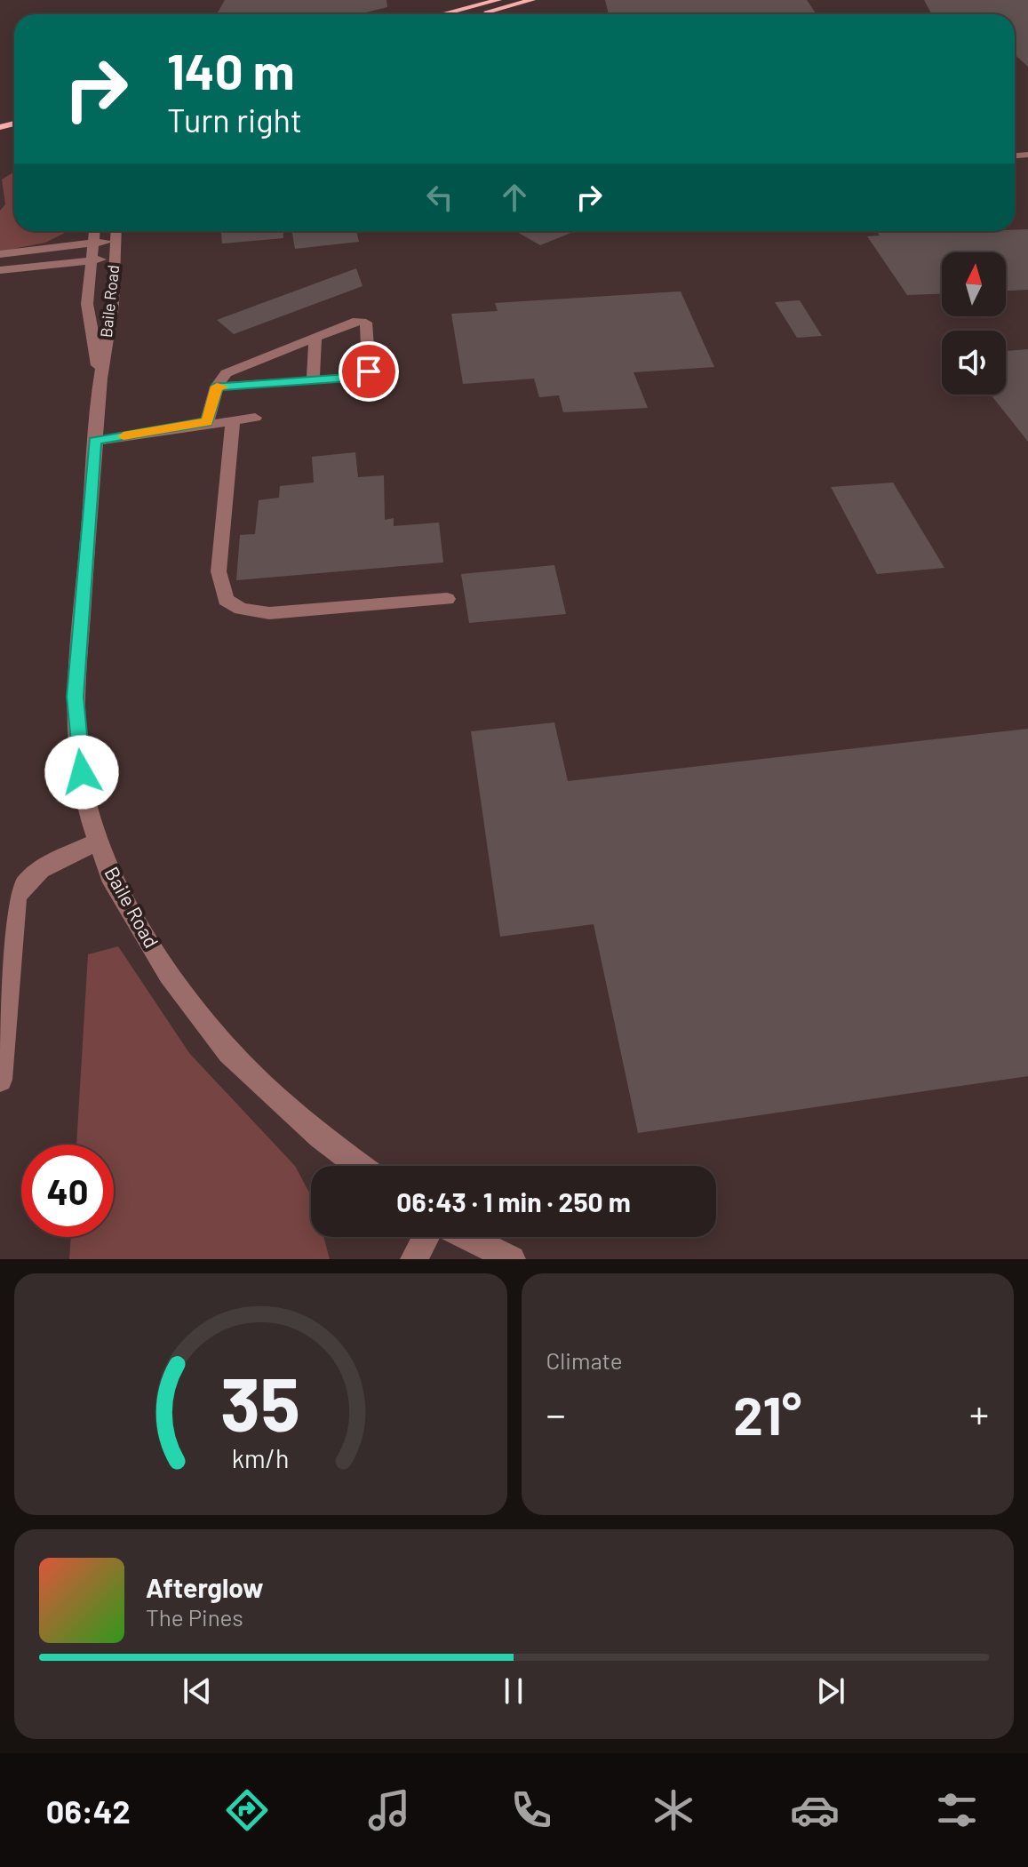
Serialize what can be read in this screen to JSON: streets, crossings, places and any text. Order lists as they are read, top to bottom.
{
  "streets": {
    "street": ["Baile Road"]
  },
  "north": "top",
  "page": {
    "turn": ["140 m", "Turn right"],
    "limit": "40",
    "trip": "06:43 · 1 min · 250 m",
    "tile": "Climate",
    "heat": ["−", "21°", "+"],
    "song": ["Afterglow", "The Pines"],
    "tabs": "06:42",
    "gauge": ["35", "km/h"]
  }
}
